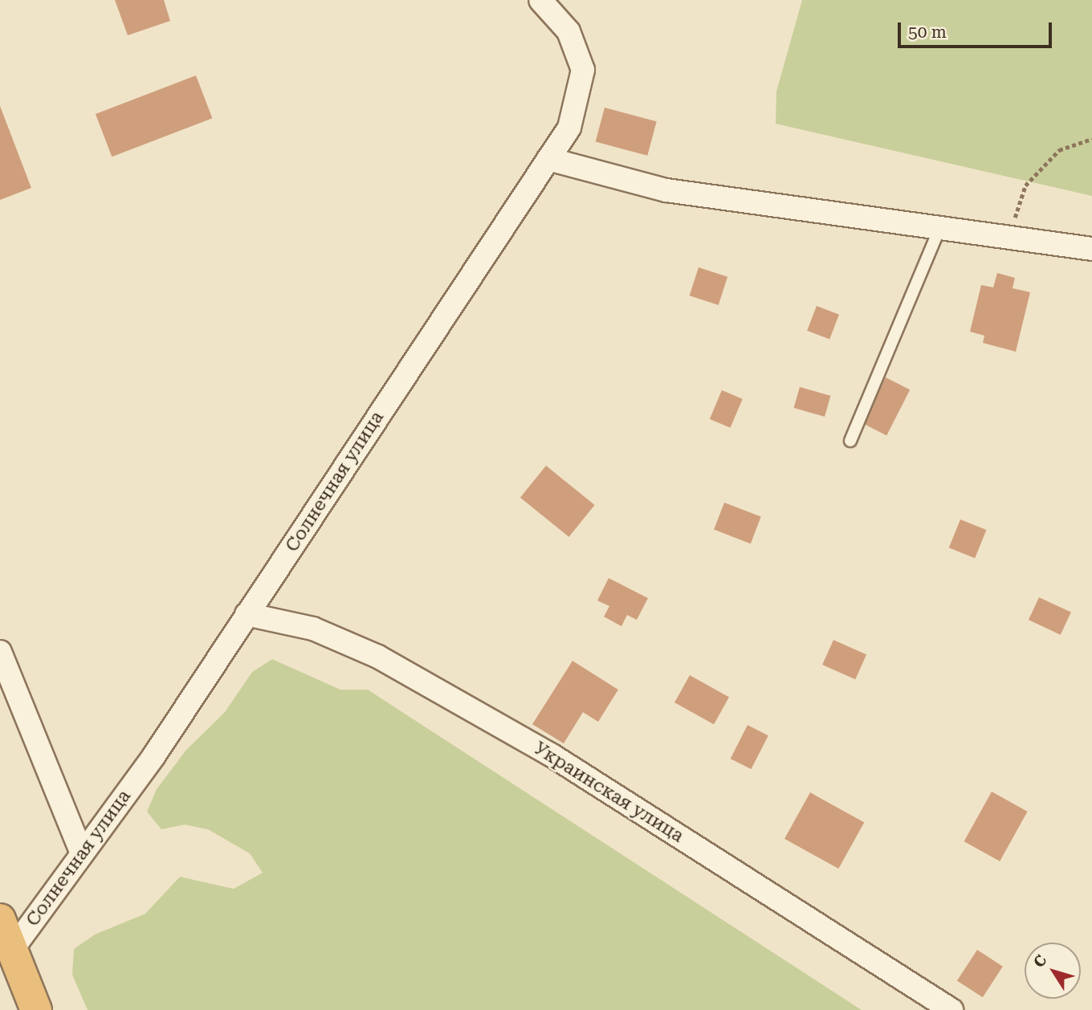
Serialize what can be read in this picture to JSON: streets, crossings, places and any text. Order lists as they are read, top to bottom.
{
  "streets": {
    "street": ["Солнечная улица", "Украинская улица"]
  },
  "crossings": [
    ["Солнечная улица", "Украинская улица"]
  ],
  "scale_bar": "50 m",
  "north": "top left"
}
